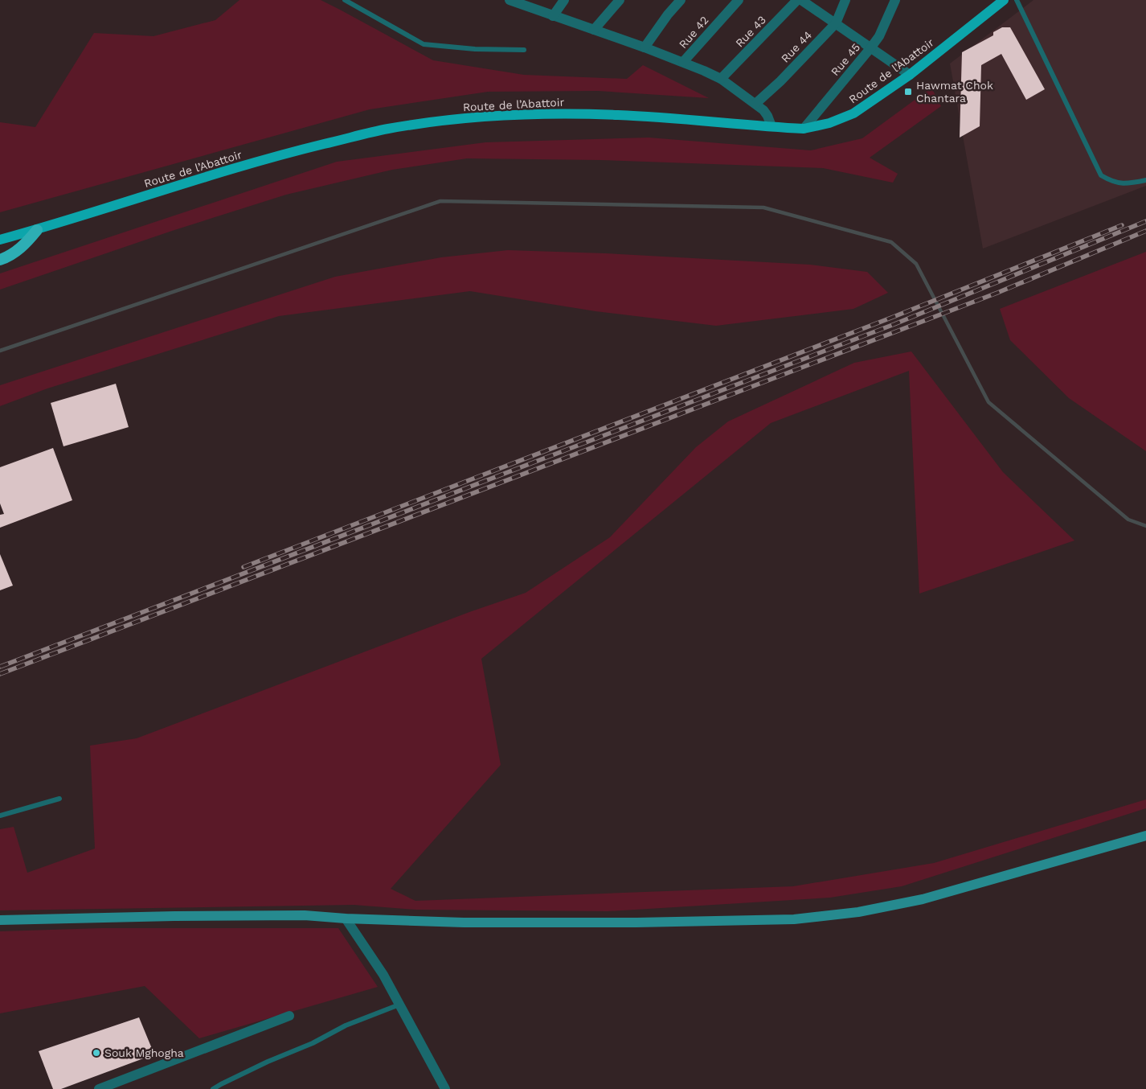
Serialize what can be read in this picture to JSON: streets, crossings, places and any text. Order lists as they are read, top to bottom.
{
  "streets": {
    "main road": ["Route de l’Abattoir"],
    "street": [
      "Rue 43",
      "Rue 42",
      "Rue 44",
      "Rue 45"
    ]
  },
  "crossings": [
    ["Rue 45", "Route de l’Abattoir"]
  ],
  "places": {
    "transit": ["Hawmat Chok Chantara"],
    "other": ["Souk Mghogha"]
  }
}
